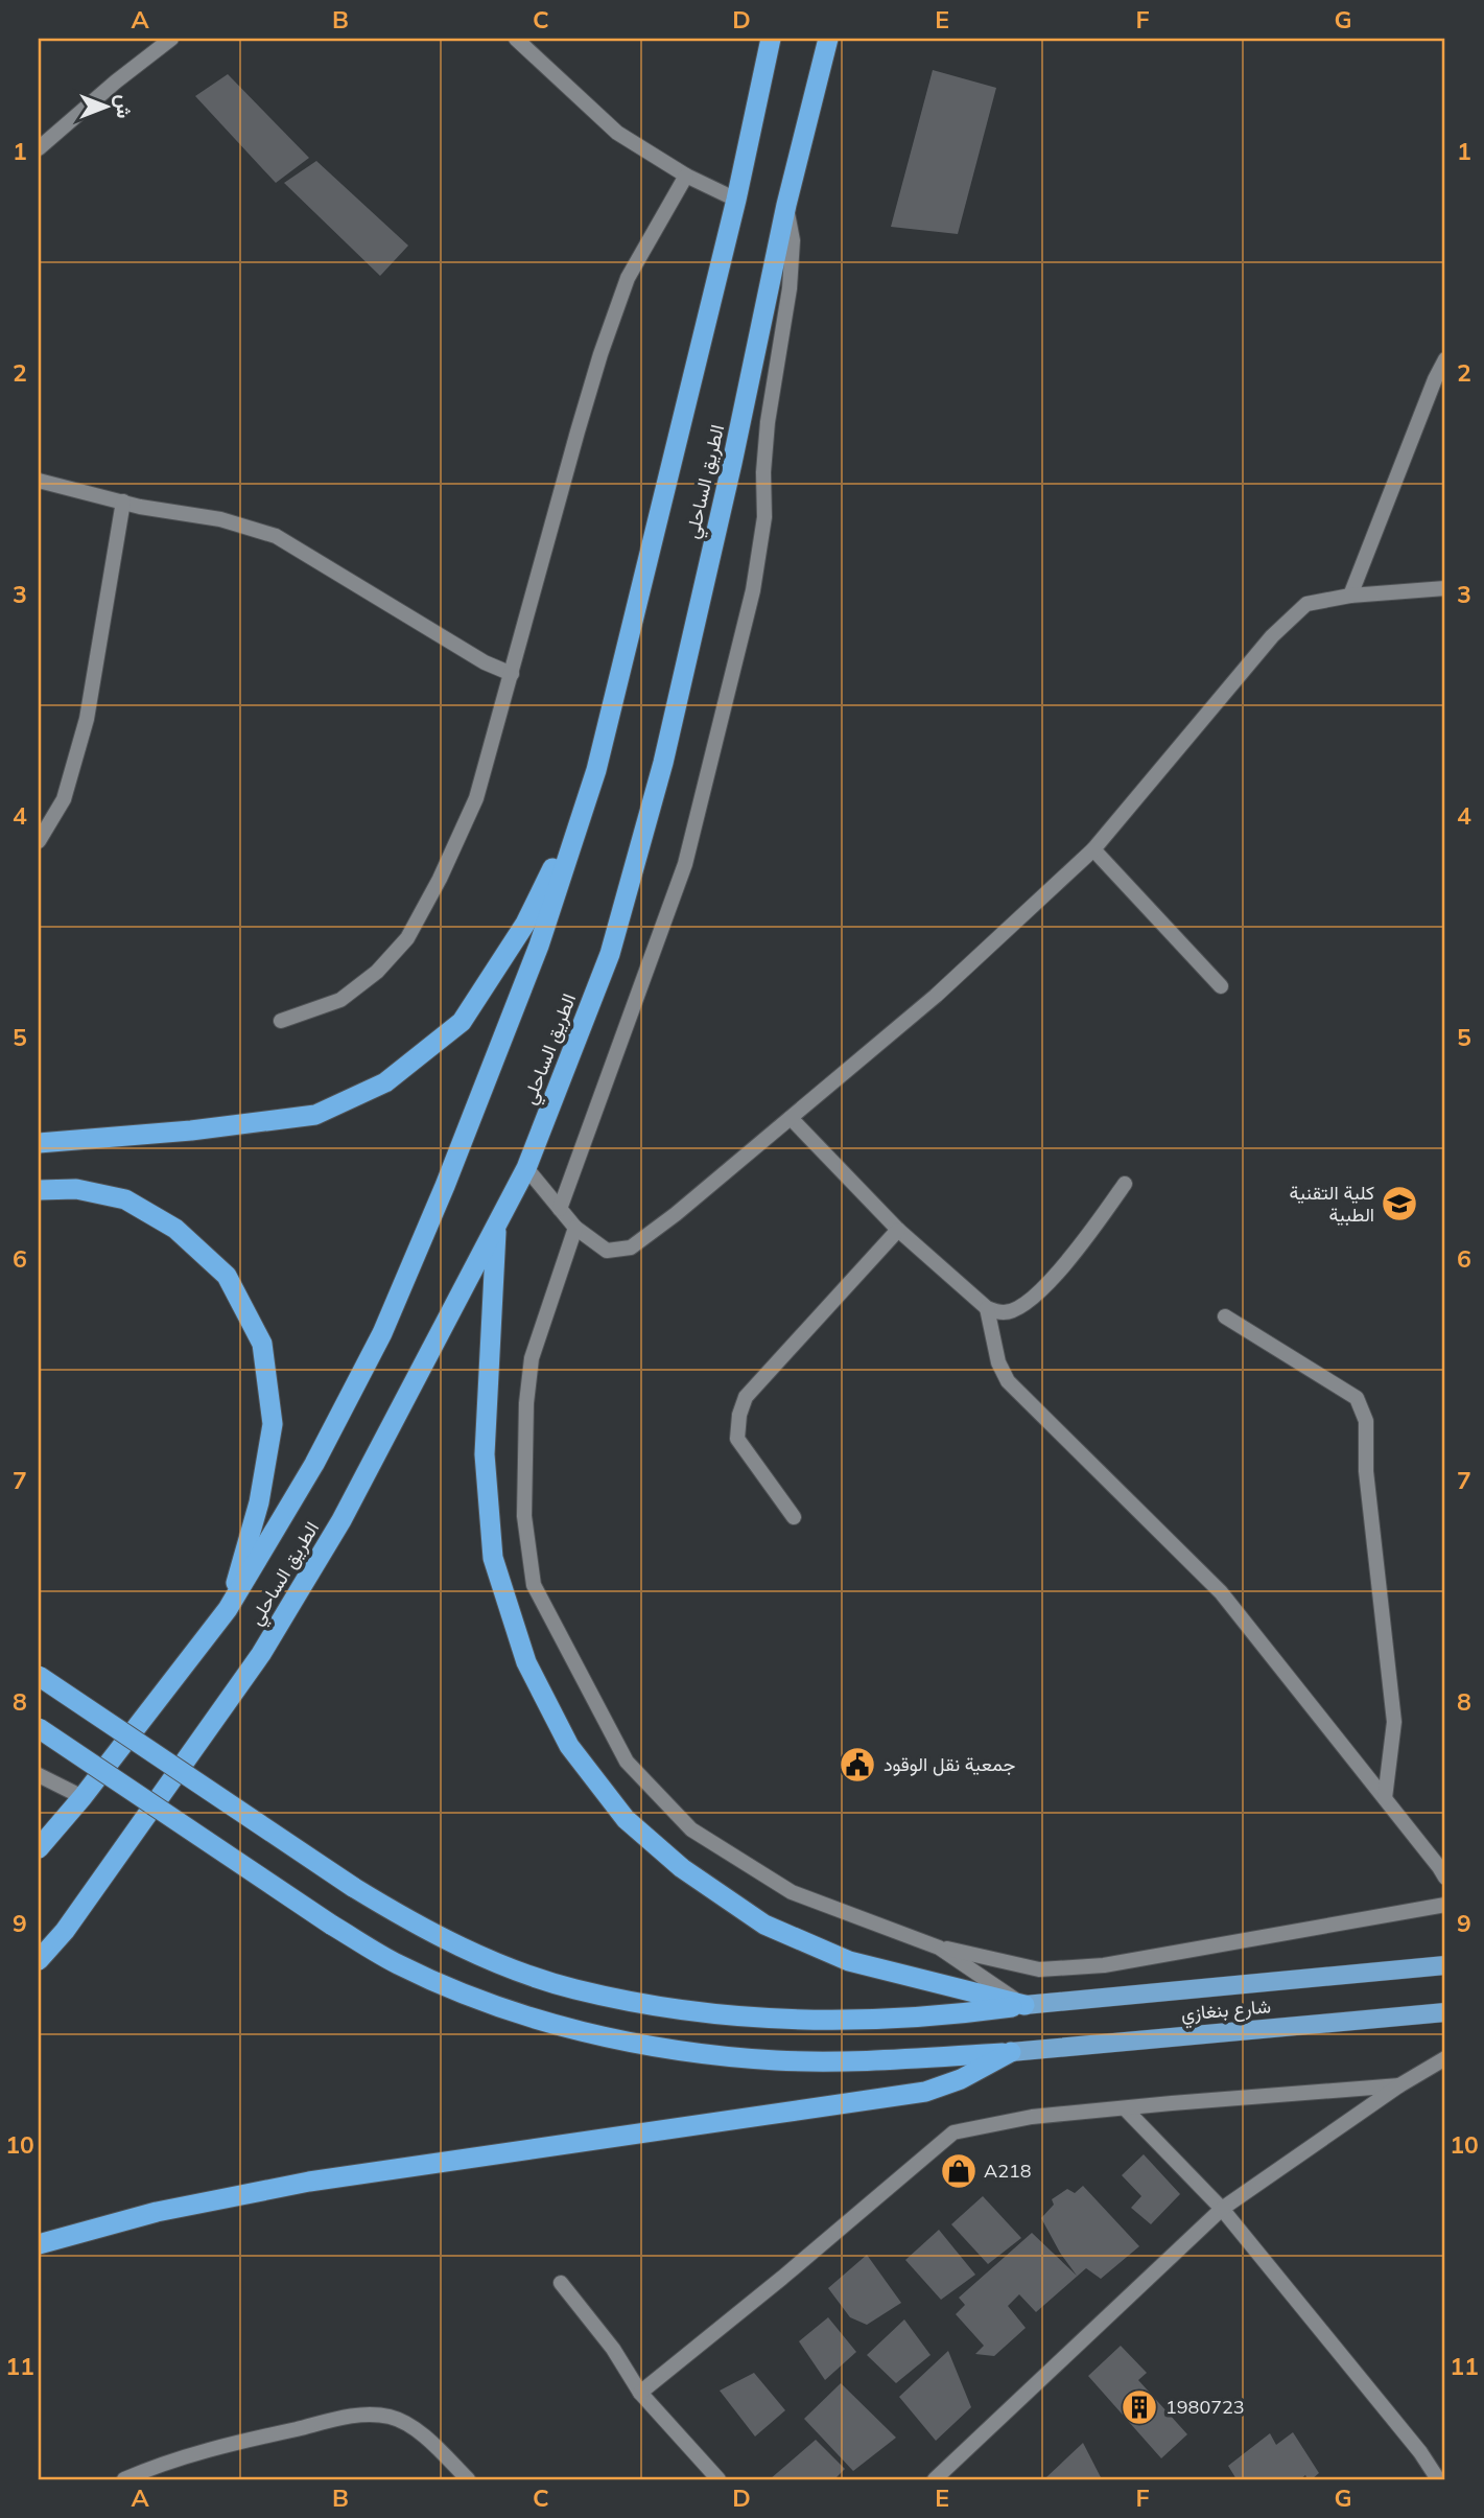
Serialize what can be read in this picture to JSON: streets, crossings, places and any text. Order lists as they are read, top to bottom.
{
  "streets": {
    "highway": ["الطريق الساحلي"],
    "main road": ["شارع بنغازي"]
  },
  "places": {
    "school or university": ["كلية التقنية الطبية"],
    "public building": ["جمعية نقل الوقود"],
    "shop": ["A218"],
    "building": ["1980723"]
  },
  "north": "right",
  "grid": {
    "columns": [
      "A",
      "B",
      "C",
      "D",
      "E",
      "F",
      "G"
    ],
    "rows": [
      "1",
      "2",
      "3",
      "4",
      "5",
      "6",
      "7",
      "8",
      "9",
      "10",
      "11"
    ]
  }
}
